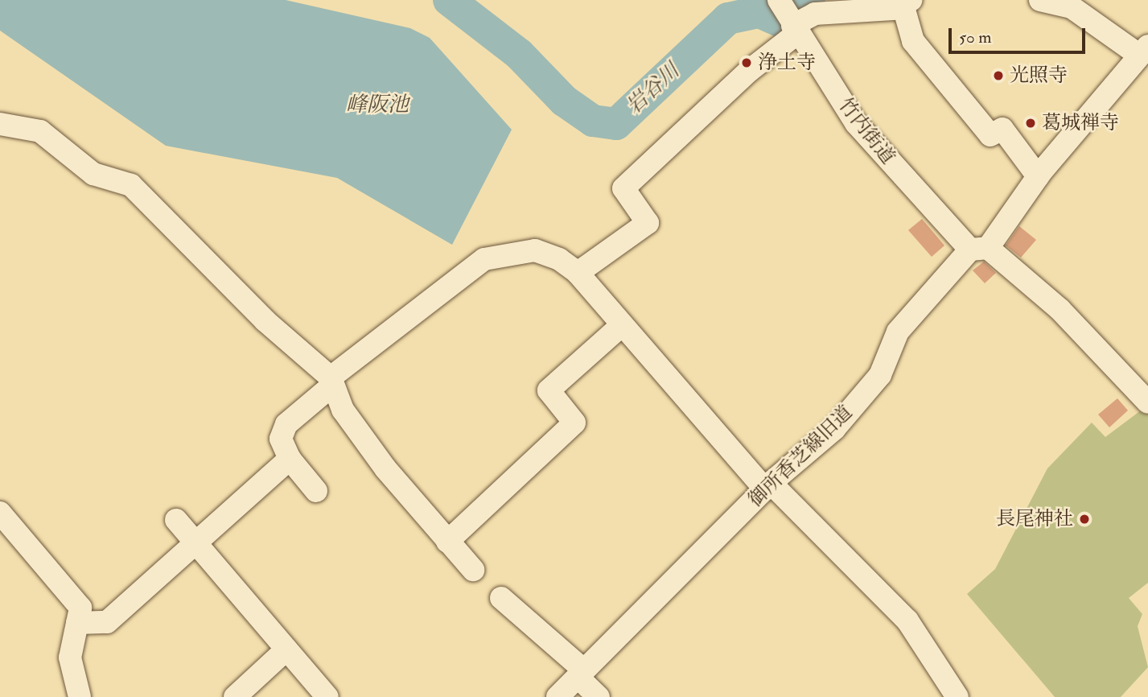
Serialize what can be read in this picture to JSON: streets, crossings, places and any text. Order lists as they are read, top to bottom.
{
  "streets": {
    "street": ["竹内街道", "御所香芝線旧道"]
  },
  "crossings": [
    ["竹内街道", "御所香芝線旧道"]
  ],
  "water": ["岩谷川", "峰阪池"],
  "places": [
    "浄土寺",
    "光照寺",
    "葛城禅寺",
    "長尾神社"
  ],
  "scale_bar": "50 m"
}
